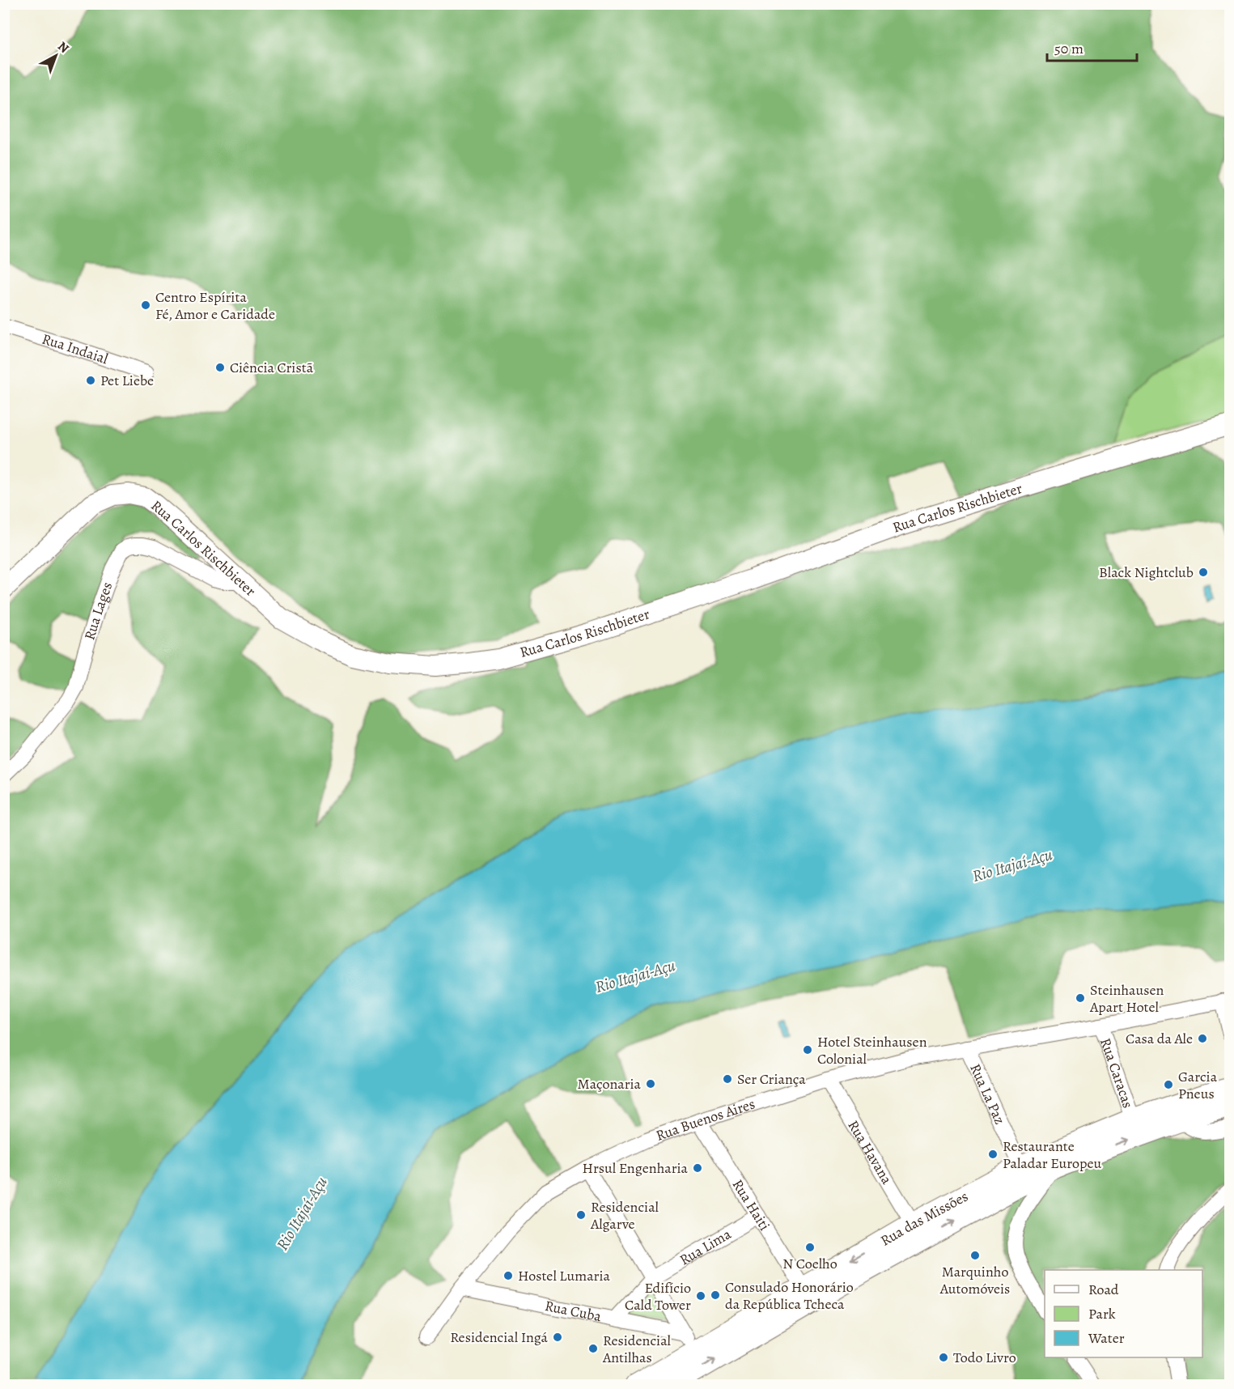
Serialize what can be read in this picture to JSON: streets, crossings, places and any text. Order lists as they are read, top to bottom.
{
  "streets": {
    "main road": ["Rua das Missões"],
    "street": [
      "Rua Indaial",
      "Rua Carlos Rischbieter",
      "Rua Lages",
      "Rua Caracas",
      "Rua La Paz",
      "Rua Buenos Aires",
      "Rua Havana",
      "Rua Haiti",
      "Rua Lima",
      "Rua Cuba"
    ]
  },
  "crossings": [
    ["Rua Carlos Rischbieter", "Rua Lages"],
    ["Rua Caracas", "Rua Buenos Aires"],
    ["Rua Caracas", "Rua das Missões"],
    ["Rua La Paz", "Rua Buenos Aires"],
    ["Rua La Paz", "Rua das Missões"],
    ["Rua Buenos Aires", "Rua Havana"],
    ["Rua Buenos Aires", "Rua Haiti"],
    ["Rua Buenos Aires", "Rua Cuba"],
    ["Rua Havana", "Rua das Missões"],
    ["Rua Haiti", "Rua das Missões"],
    ["Rua Haiti", "Rua Lima"],
    ["Rua das Missões", "Rua Cuba"],
    ["Rua Lima", "Rua Cuba"]
  ],
  "water": ["Rio Itajaí-Açu"],
  "places": [
    "Centro Espírita Fé, Amor e Caridade",
    "Ciência Cristã",
    "Pet Liebe",
    "Black Nightclub",
    "Steinhausen Apart Hotel",
    "Casa da Ale",
    "Hotel Steinhausen Colonial",
    "Ser Criança",
    "Maçonaria",
    "Garcia Pneus",
    "Restaurante Paladar Europeu",
    "Hrsul Engenharia",
    "Residencial Algarve",
    "N Coelho",
    "Marquinho Automóveis",
    "Hostel Lumaria",
    "Consulado Honorário da República Tcheca",
    "Edifício Cald Tower",
    "Residencial Ingá",
    "Residencial Antilhas",
    "Todo Livro"
  ],
  "legend": ["Road", "Park", "Water"],
  "scale_bar": "50 m",
  "north": "top right"
}
